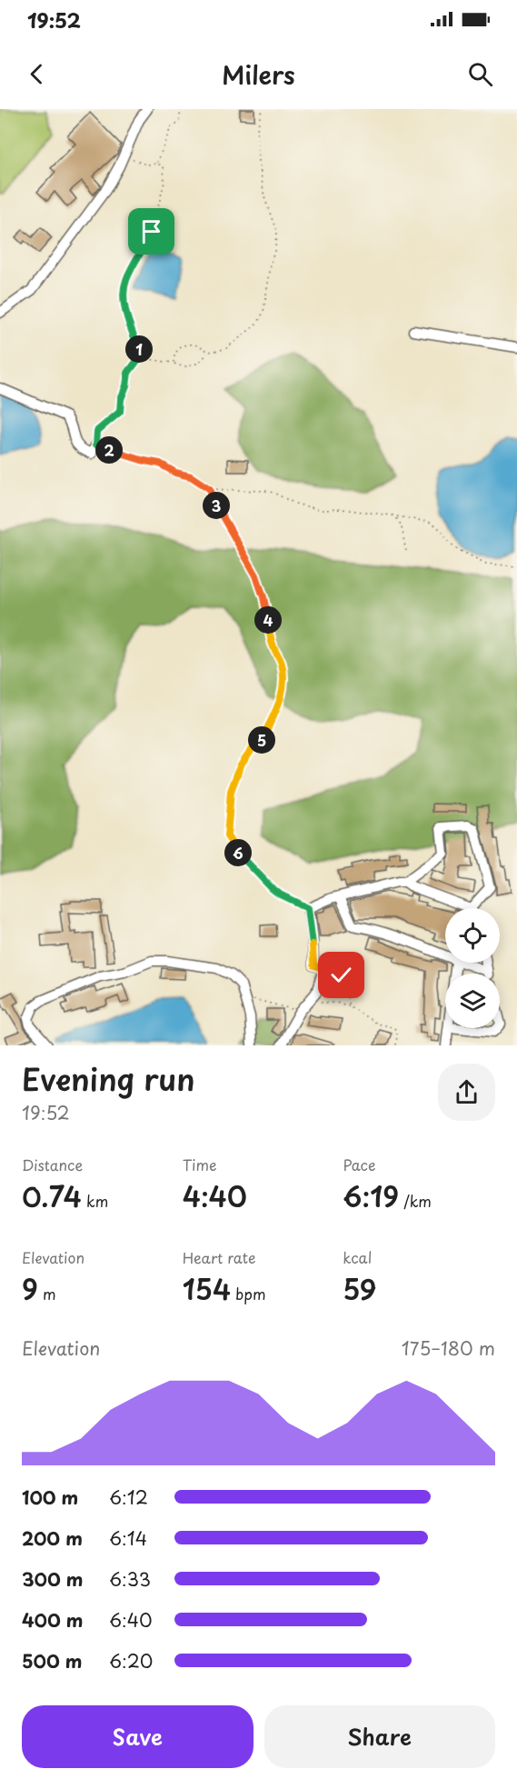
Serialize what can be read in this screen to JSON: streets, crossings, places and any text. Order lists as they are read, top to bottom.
{
  "page": {
    "status": "19:52",
    "header": "Milers",
    "pins": [
      "1",
      "2",
      "3",
      "4",
      "5",
      "6"
    ],
    "heading": ["Evening run", "19:52"],
    "stats": [
      ["Distance", "0.74 km"],
      ["Time", "4:40"],
      ["Pace", "6:19 /km"],
      ["Elevation", "9 m"],
      ["Heart rate", "154 bpm"],
      ["kcal", "59"]
    ],
    "chart": ["Elevation", "175–180 m"],
    "list": [
      {
        "name": "100 m",
        "note": "6:12"
      },
      {
        "name": "200 m",
        "note": "6:14"
      },
      {
        "name": "300 m",
        "note": "6:33"
      },
      {
        "name": "400 m",
        "note": "6:40"
      },
      {
        "name": "500 m",
        "note": "6:20"
      }
    ],
    "buttons": ["Save", "Share"]
  }
}
